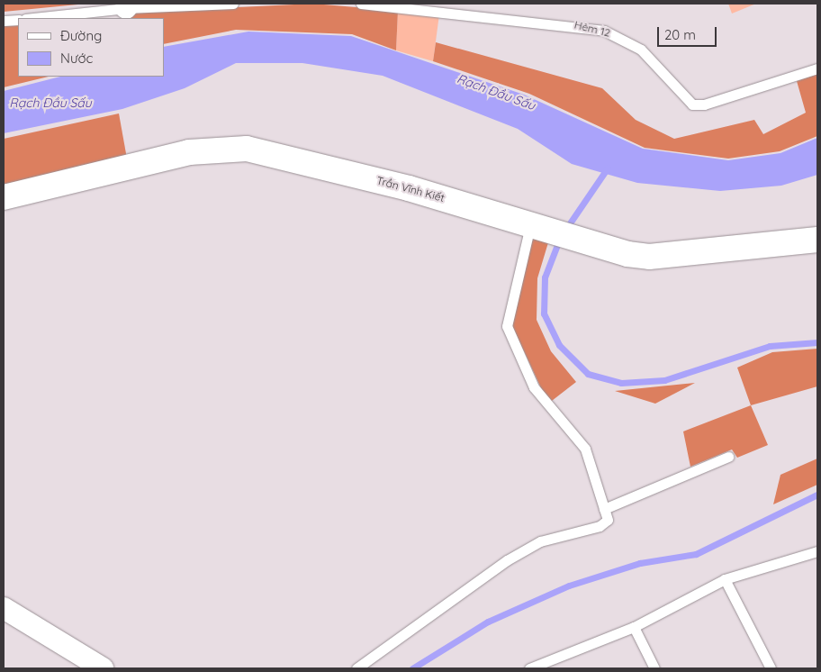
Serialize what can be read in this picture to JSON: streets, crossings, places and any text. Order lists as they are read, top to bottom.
{
  "streets": {
    "street": ["Trần Vĩnh Kiết"],
    "lane": ["Hẻm 12"]
  },
  "water": ["Rạch Đầu Sấu"],
  "legend": ["Đường", "Nước"],
  "scale_bar": "20 m"
}
